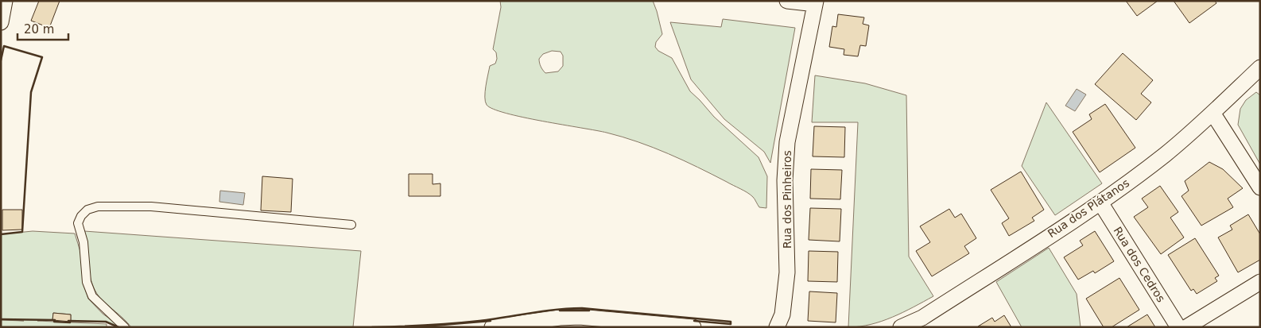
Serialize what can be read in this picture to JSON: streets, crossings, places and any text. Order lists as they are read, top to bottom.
{
  "streets": {
    "street": ["Rua dos Pinheiros", "Rua dos Plátanos", "Rua dos Cedros"]
  },
  "crossings": [
    ["Rua dos Plátanos", "Rua dos Cedros"]
  ],
  "scale_bar": "20 m"
}
